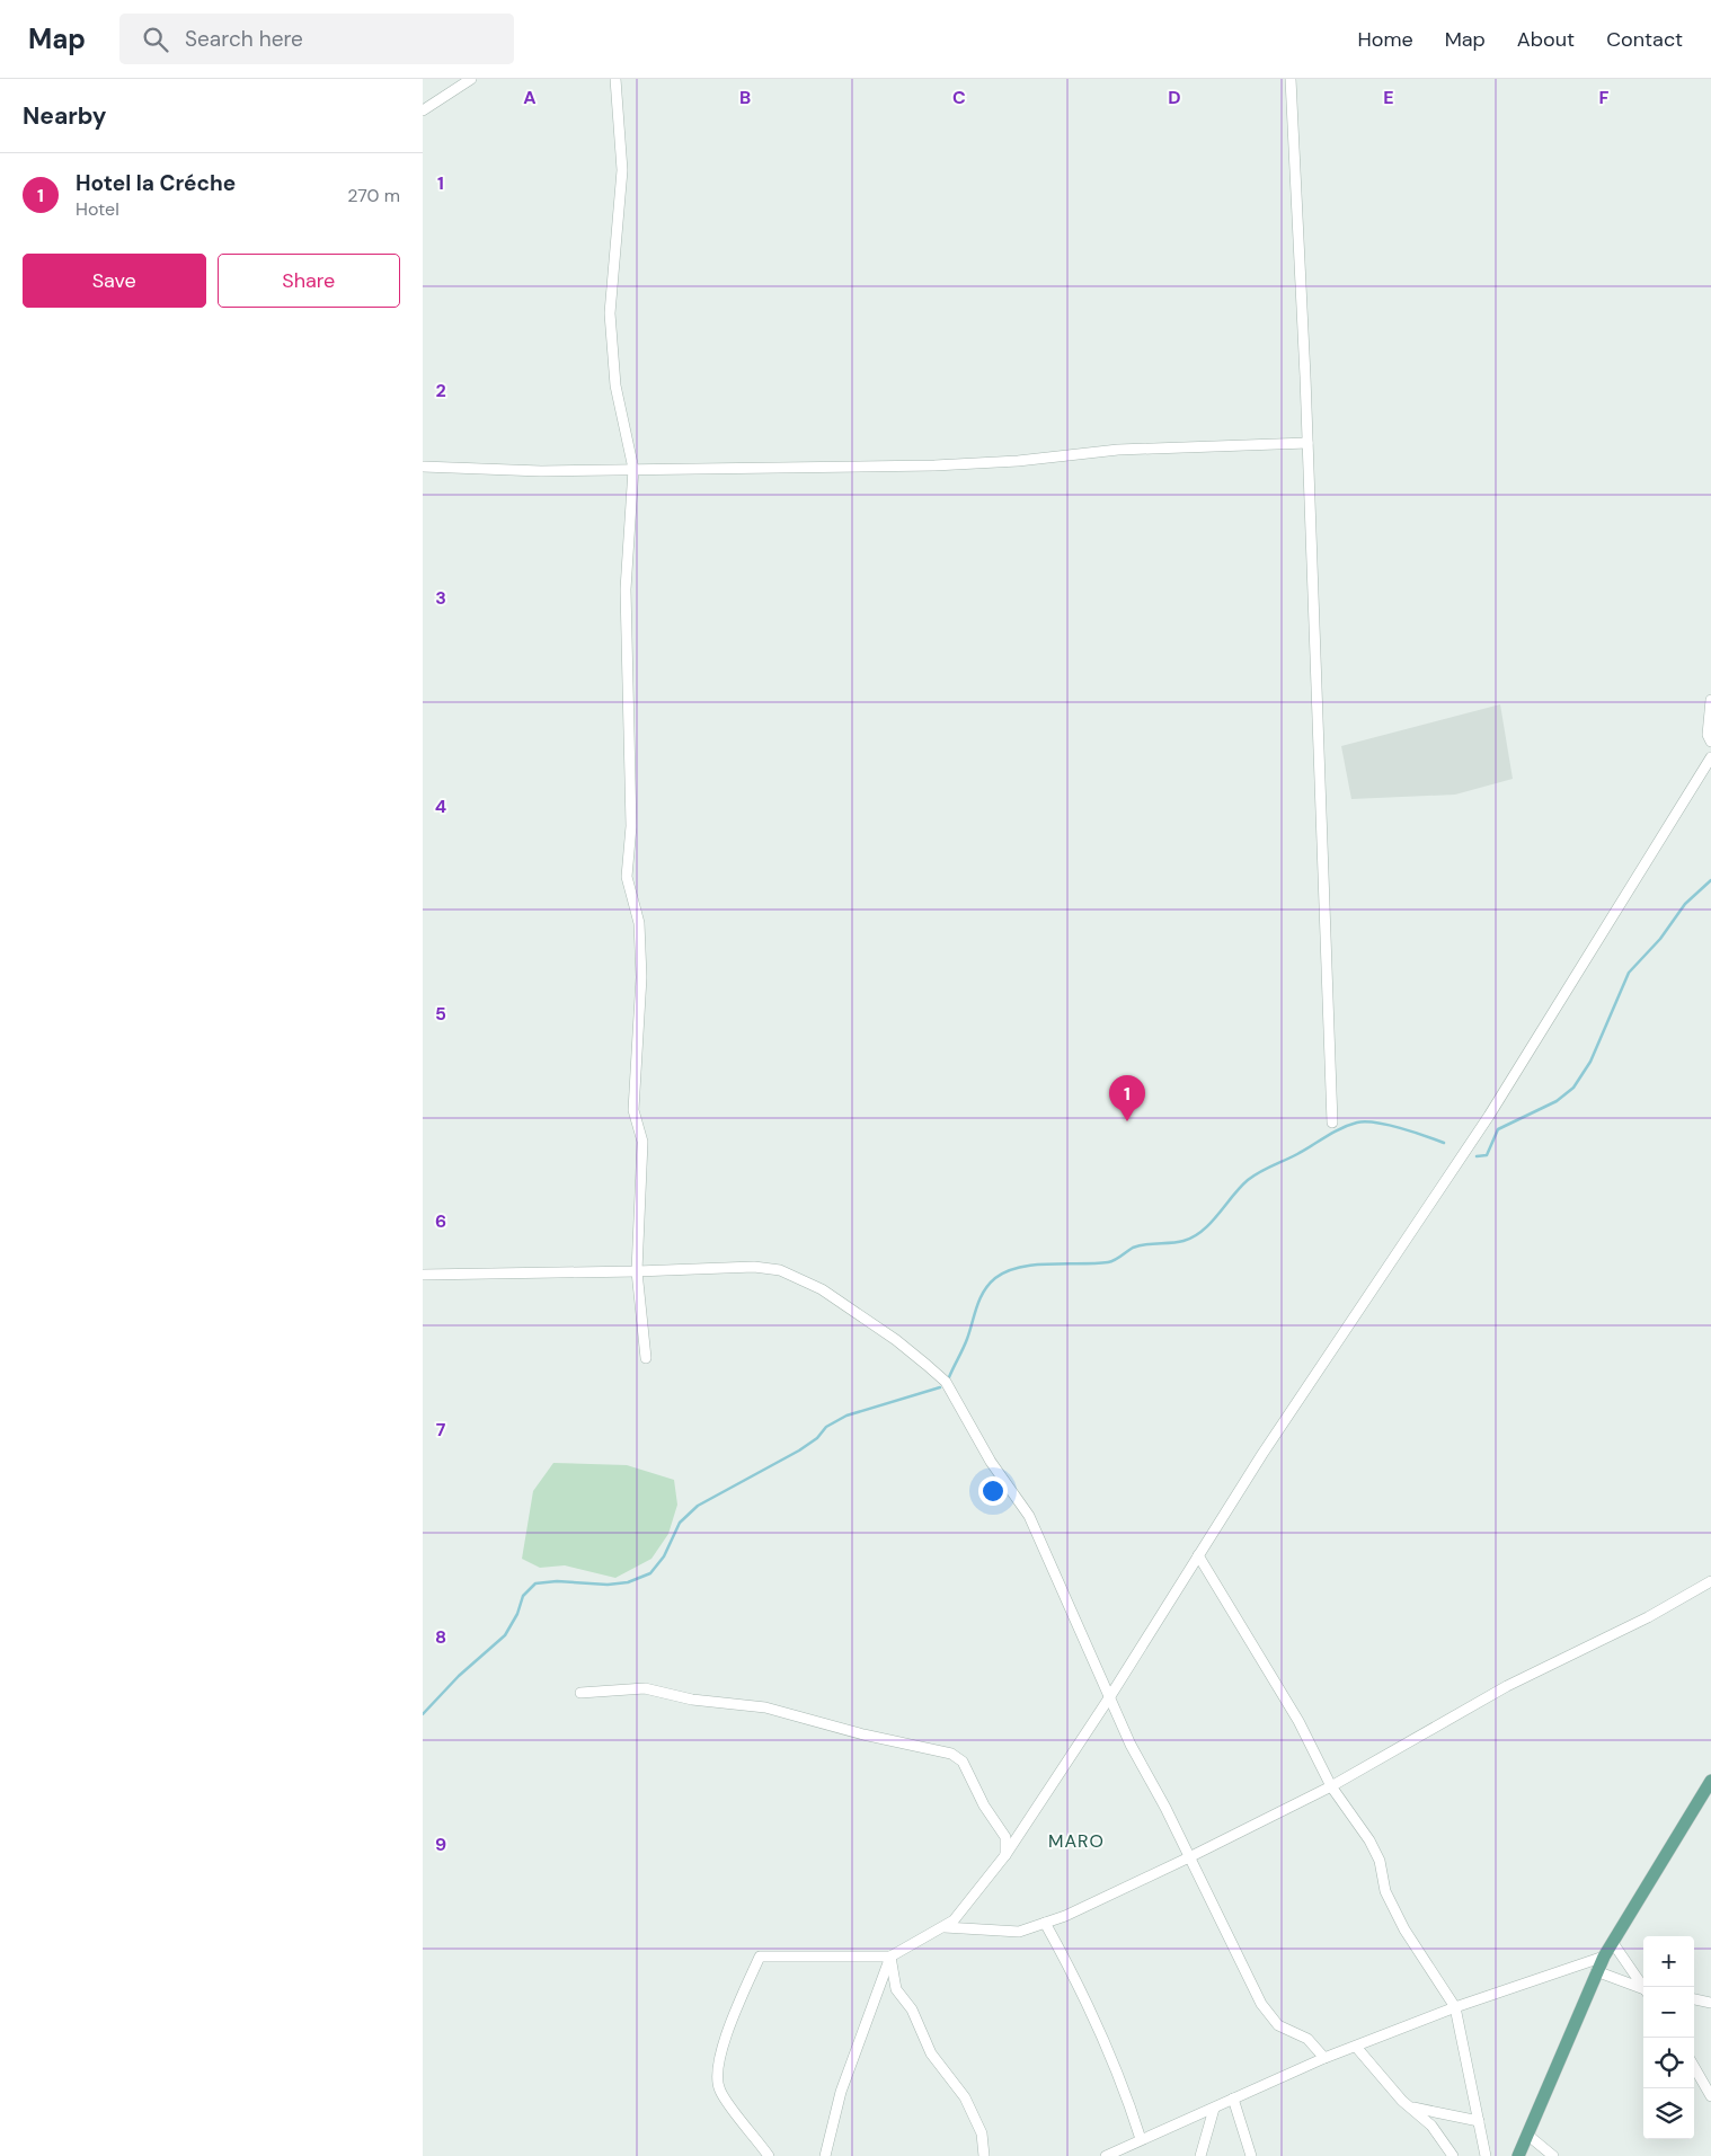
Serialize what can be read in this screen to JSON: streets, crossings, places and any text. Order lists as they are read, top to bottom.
{
  "districts": ["MARO"],
  "page": {
    "header": "Map",
    "search": "Search here",
    "nav": [
      "Home",
      "Map",
      "About",
      "Contact"
    ],
    "heading": "Nearby",
    "list": [
      {
        "mark": "1",
        "name": "Hotel la Créche",
        "note": "Hotel",
        "value": "270 m"
      }
    ],
    "buttons": ["Save", "Share"],
    "pins": "1",
    "map_buttons": ["+", "−"]
  },
  "grid": {
    "columns": [
      "A",
      "B",
      "C",
      "D",
      "E",
      "F"
    ],
    "rows": [
      "1",
      "2",
      "3",
      "4",
      "5",
      "6",
      "7",
      "8",
      "9"
    ]
  }
}
